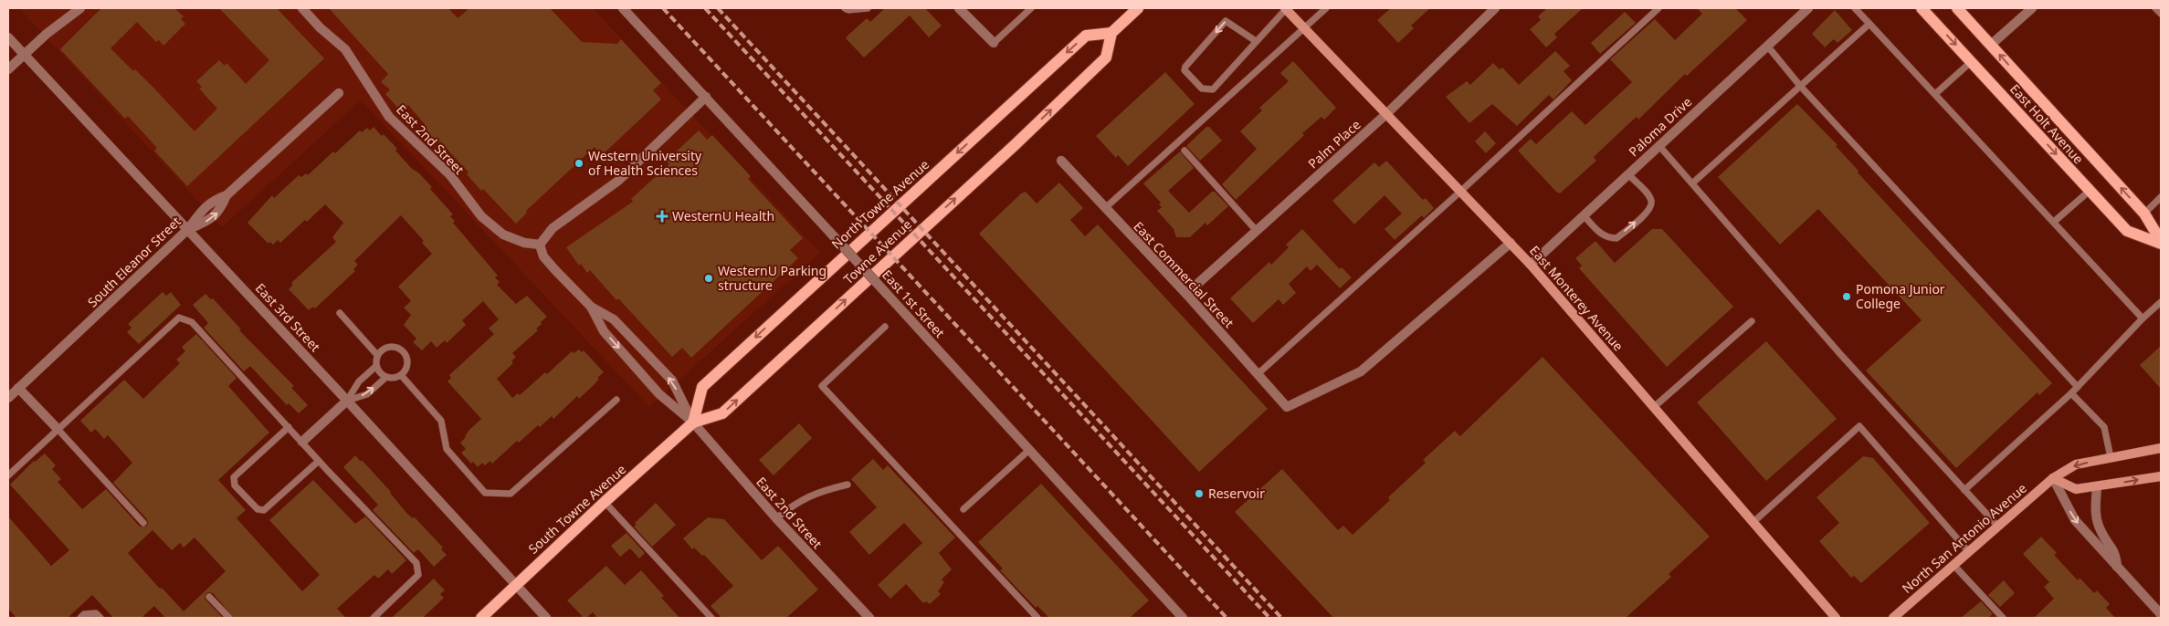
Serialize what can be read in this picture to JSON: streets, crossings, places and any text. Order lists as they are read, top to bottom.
{
  "streets": {
    "main road": [
      "East Holt Avenue",
      "North Towne Avenue",
      "Towne Avenue",
      "South Towne Avenue"
    ],
    "street": [
      "Paloma Drive",
      "East 2nd Street",
      "Palm Place",
      "South Eleanor Street",
      "East Commercial Street",
      "East Monterey Avenue",
      "East 1st Street",
      "East 3rd Street",
      "North San Antonio Avenue"
    ]
  },
  "crossings": [
    ["Paloma Drive", "East Monterey Avenue"],
    ["East 2nd Street", "North Towne Avenue"],
    ["East 2nd Street", "Towne Avenue"],
    ["East 2nd Street", "South Towne Avenue"],
    ["Palm Place", "East Commercial Street"],
    ["Palm Place", "East Monterey Avenue"],
    ["North Towne Avenue", "Towne Avenue"],
    ["North Towne Avenue", "South Towne Avenue"],
    ["Towne Avenue", "South Towne Avenue"],
    ["South Eleanor Street", "East 3rd Street"],
    ["East Commercial Street", "East Monterey Avenue"],
    ["East 3rd Street", "South Towne Avenue"]
  ],
  "one_way": ["North Towne Avenue", "Towne Avenue"],
  "places": {
    "other": [
      "Western University of Health Sciences",
      "WesternU Parking structure",
      "Pomona Junior College",
      "Reservoir"
    ],
    "health": ["WesternU Health"]
  }
}
